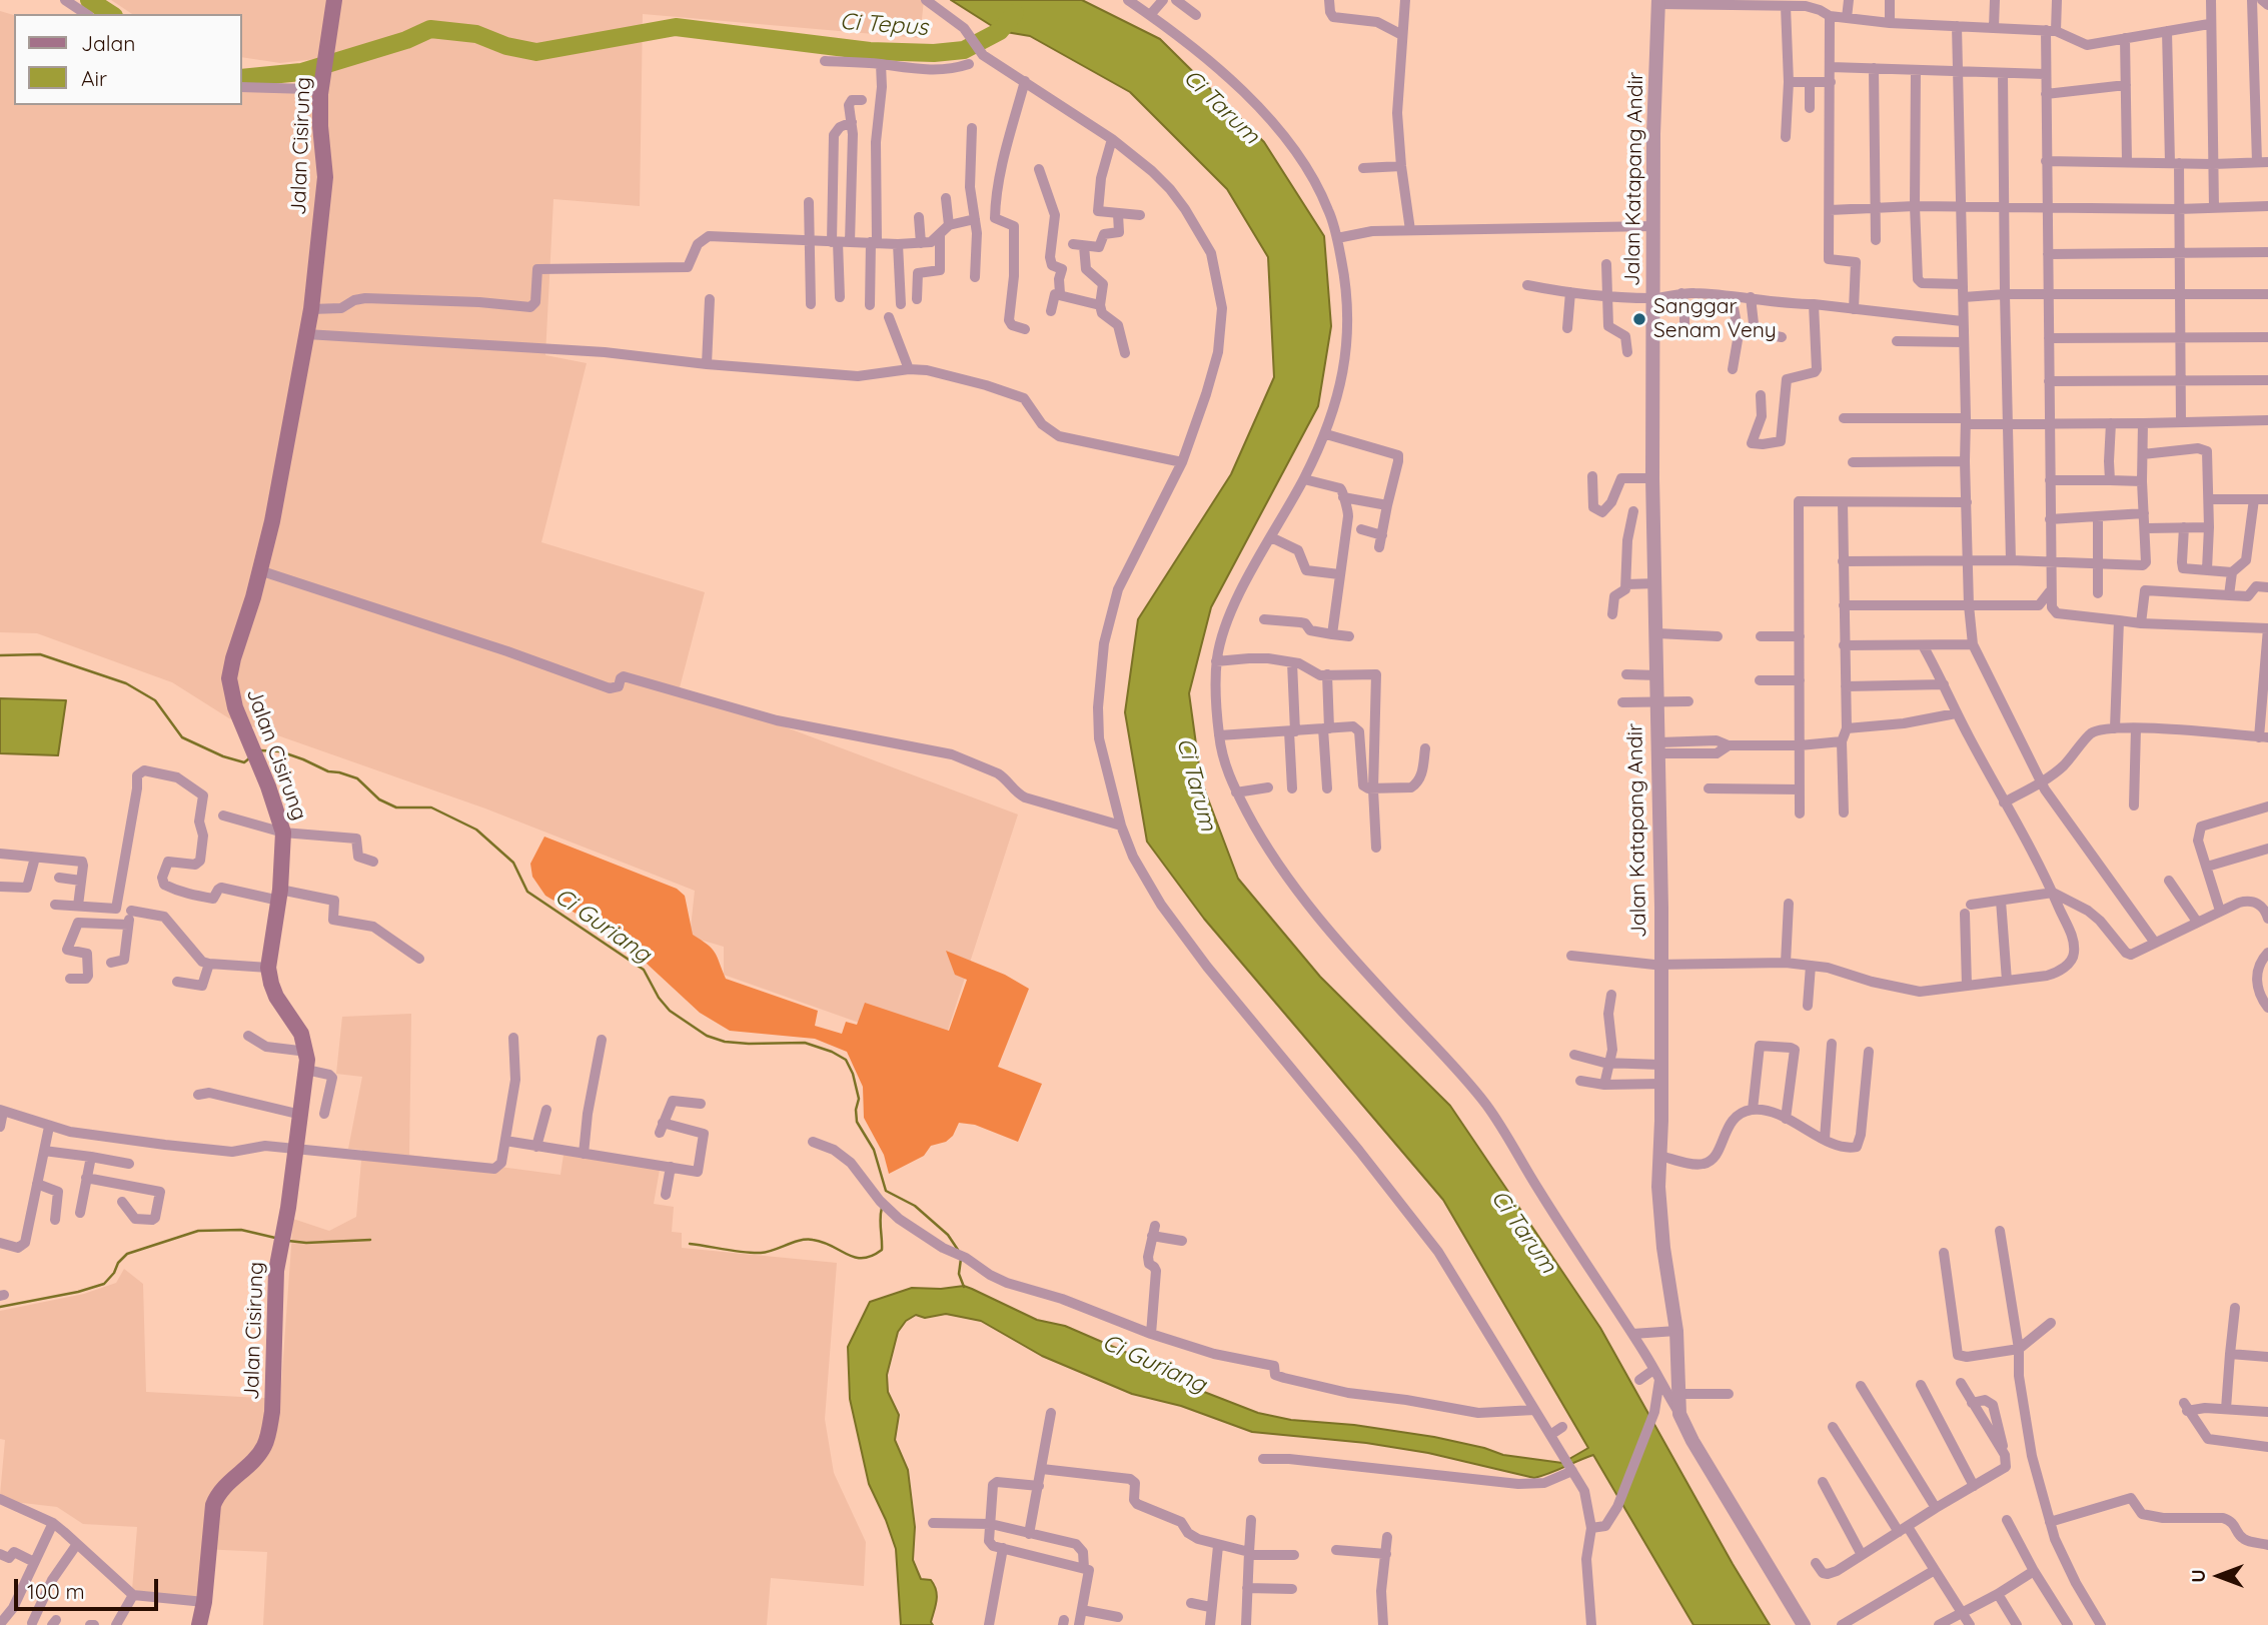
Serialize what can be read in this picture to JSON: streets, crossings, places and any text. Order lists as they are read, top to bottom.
{
  "streets": {
    "main road": ["Jalan Cisirung"],
    "street": ["Jalan Katapang Andir"]
  },
  "water": ["Ci Tepus", "Ci Tarum", "Ci Guriang"],
  "places": ["Sanggar Senam Veny"],
  "legend": ["Jalan", "Air"],
  "scale_bar": "100 m",
  "north": "left"
}
